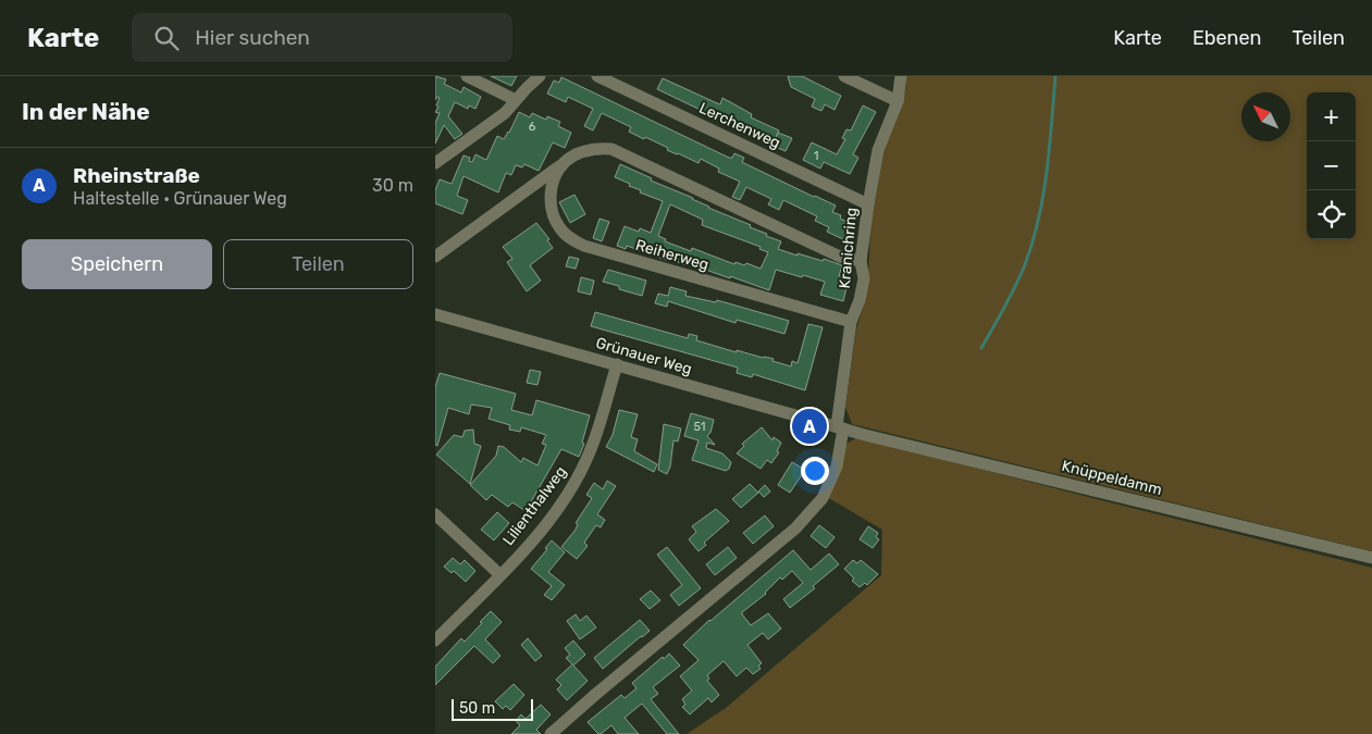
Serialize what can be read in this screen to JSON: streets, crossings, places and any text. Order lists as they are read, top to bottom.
{
  "streets": {
    "street": [
      "Lerchenweg",
      "Kranichring",
      "Reiherweg",
      "Grünauer Weg",
      "Knüppeldamm",
      "Lilienthalweg"
    ]
  },
  "crossings": [
    ["Lerchenweg", "Kranichring"],
    ["Kranichring", "Reiherweg"],
    ["Kranichring", "Grünauer Weg"],
    ["Kranichring", "Knüppeldamm"],
    ["Grünauer Weg", "Knüppeldamm"],
    ["Grünauer Weg", "Lilienthalweg"]
  ],
  "house_numbers": ["6", "1", "51"],
  "scale_bar": "50 m",
  "north": "top left",
  "page": {
    "header": "Karte",
    "search": "Hier suchen",
    "nav": ["Karte", "Ebenen", "Teilen"],
    "heading": "In der Nähe",
    "map_buttons": ["+", "−"],
    "list": [
      {
        "mark": "A",
        "name": "Rheinstraße",
        "note": "Haltestelle · Grünauer Weg",
        "value": "30 m"
      }
    ],
    "buttons": ["Speichern", "Teilen"],
    "pins": "A",
    "scale": "50 m"
  }
}
